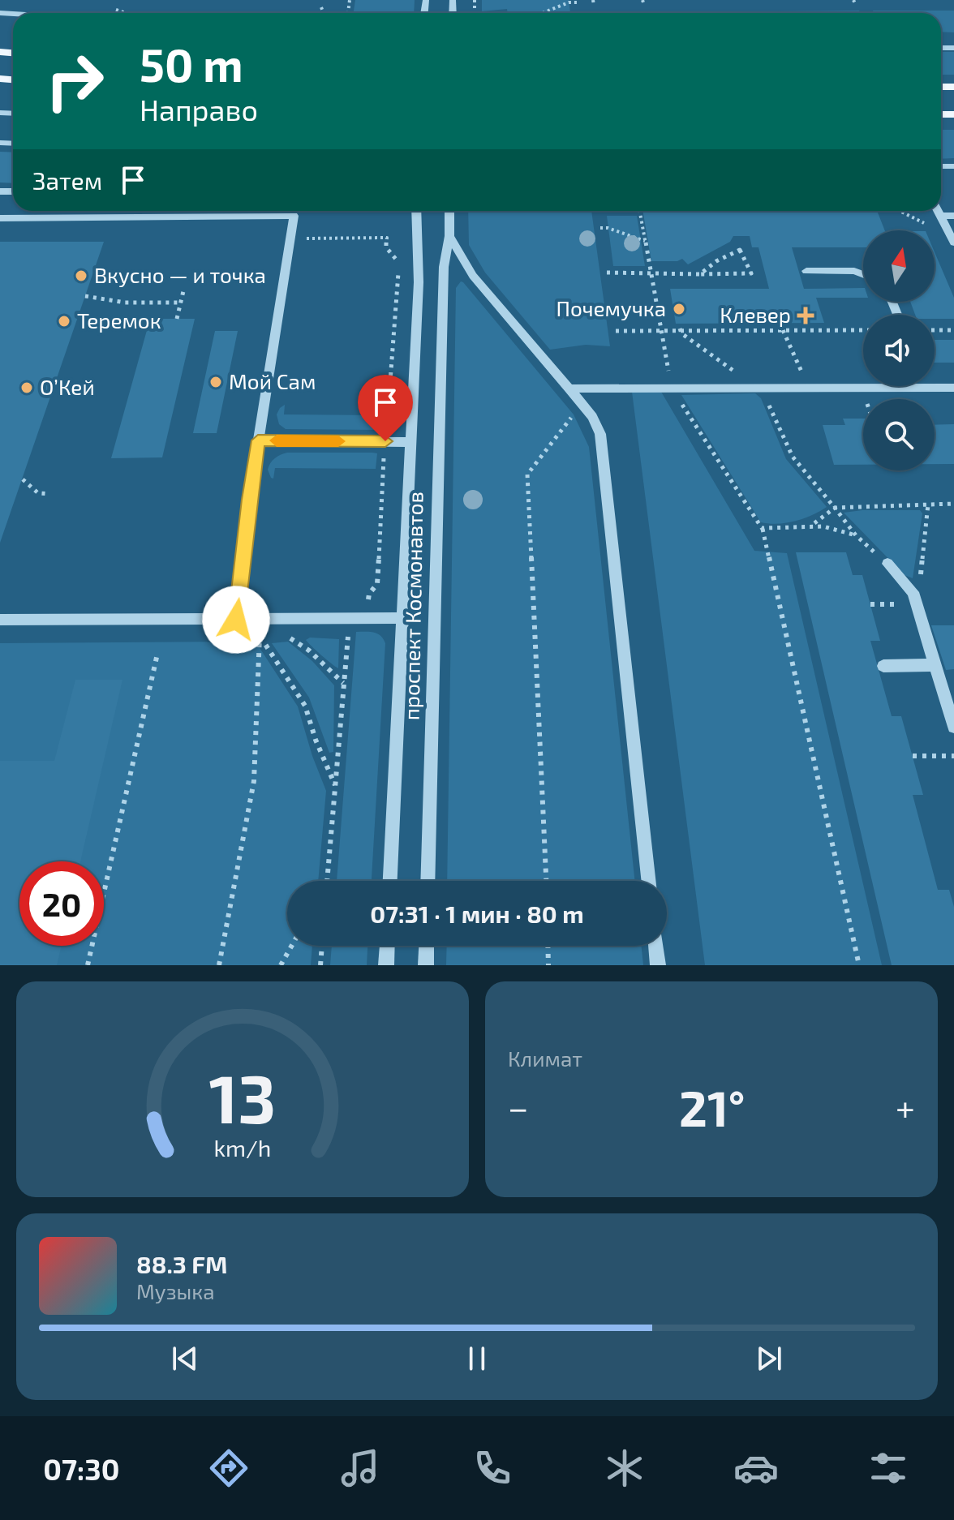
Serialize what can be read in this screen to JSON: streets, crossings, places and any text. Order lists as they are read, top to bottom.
{
  "streets": {
    "street": ["проспект Космонавтов"]
  },
  "places": {
    "other": [
      "Вкусно — и точка",
      "Почемучка",
      "Теремок",
      "Мой Сам",
      "О’Кей"
    ],
    "health": ["Клевер"]
  },
  "north": "top",
  "page": {
    "turn": ["50 m", "Направо"],
    "then": "Затем",
    "limit": "20",
    "trip": "07:31 · 1 мин · 80 m",
    "tile": "Климат",
    "heat": ["−", "21°", "+"],
    "song": ["88.3 FM", "Музыка"],
    "tabs": "07:30",
    "gauge": ["13", "km/h"]
  }
}
